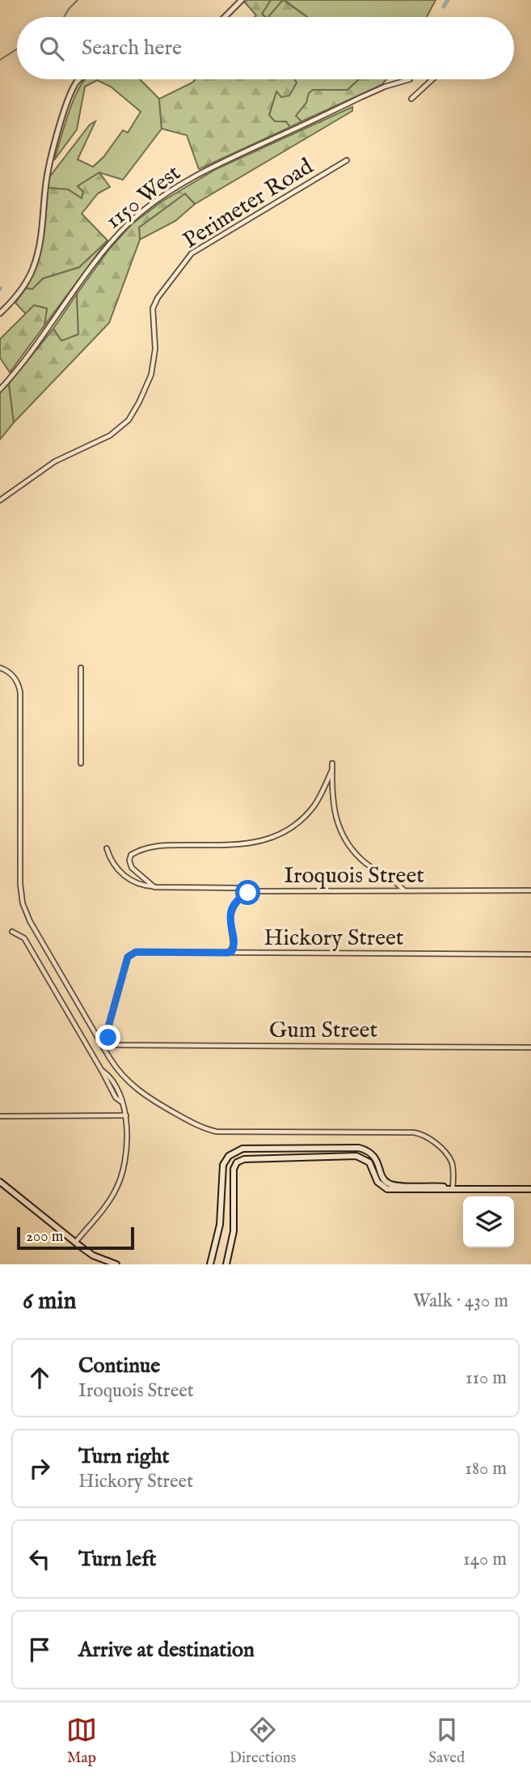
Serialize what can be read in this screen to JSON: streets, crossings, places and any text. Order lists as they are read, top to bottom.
{
  "streets": {
    "street": [
      "1150 West",
      "Perimeter Road",
      "Iroquois Street",
      "Hickory Street",
      "Gum Street"
    ]
  },
  "crossings": [
    ["Hickory Street", "Gum Street"]
  ],
  "scale_bar": "200 m",
  "page": {
    "search": "Search here",
    "scale": "200 m",
    "heading": ["6 min", "Walk · 430 m"],
    "list": [
      ["Continue", "Iroquois Street", "110 m"],
      ["Turn right", "Hickory Street", "180 m"],
      ["Turn left", "140 m"],
      "Arrive at destination"
    ],
    "nav": ["Map", "Directions", "Saved"]
  }
}
